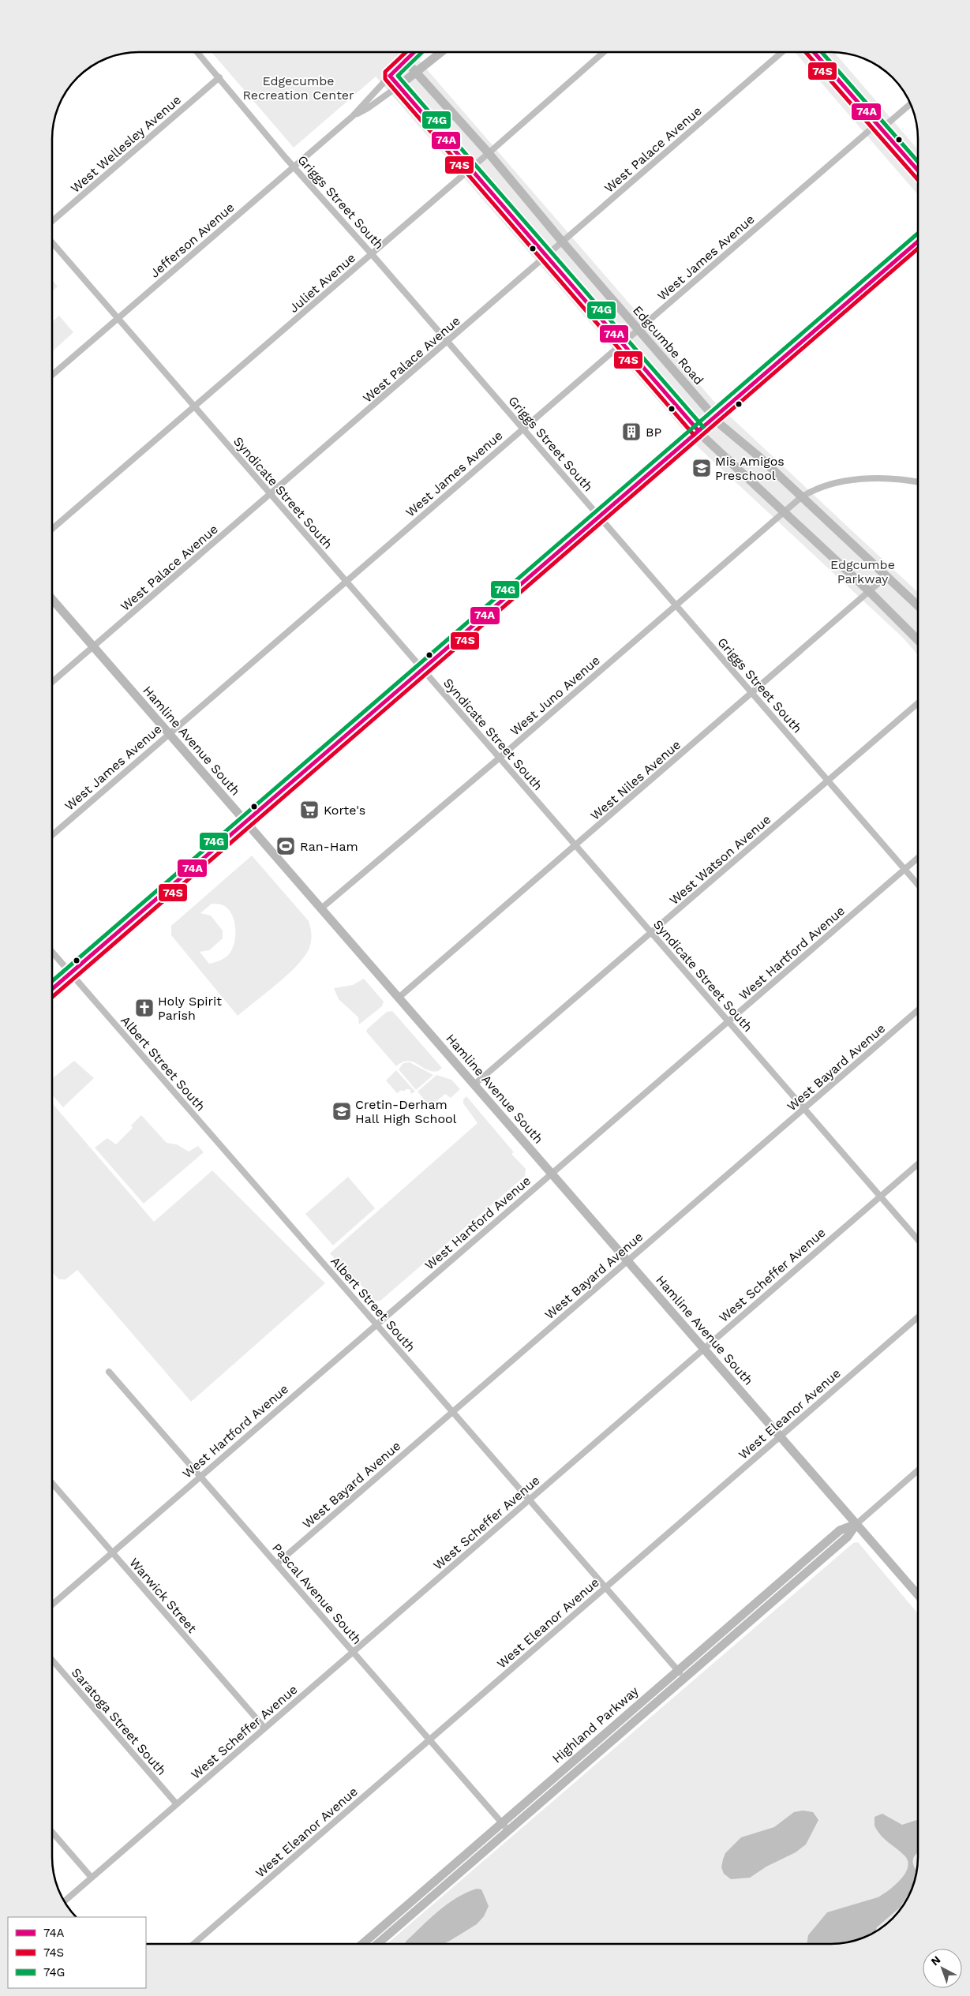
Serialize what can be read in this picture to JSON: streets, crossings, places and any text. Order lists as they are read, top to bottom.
{
  "streets": {
    "street": [
      "West Wellesley Avenue",
      "West Palace Avenue",
      "Griggs Street South",
      "Jefferson Avenue",
      "West James Avenue",
      "Juliet Avenue",
      "Edgcumbe Road",
      "Syndicate Street South",
      "West Juno Avenue",
      "Hamline Avenue South",
      "West Niles Avenue",
      "West Watson Avenue",
      "West Hartford Avenue",
      "Albert Street South",
      "West Bayard Avenue",
      "West Scheffer Avenue",
      "West Eleanor Avenue",
      "Pascal Avenue South",
      "Warwick Street",
      "Saratoga Street South",
      "Highland Parkway"
    ]
  },
  "crossings": [
    ["West Wellesley Avenue", "Griggs Street South"],
    ["West Palace Avenue", "Griggs Street South"],
    ["West Palace Avenue", "Edgcumbe Road"],
    ["West Palace Avenue", "Syndicate Street South"],
    ["West Palace Avenue", "Hamline Avenue South"],
    ["Griggs Street South", "Jefferson Avenue"],
    ["Griggs Street South", "West James Avenue"],
    ["Griggs Street South", "Juliet Avenue"],
    ["Griggs Street South", "West Juno Avenue"],
    ["Griggs Street South", "West Niles Avenue"],
    ["Griggs Street South", "West Watson Avenue"],
    ["Griggs Street South", "West Hartford Avenue"],
    ["Jefferson Avenue", "Syndicate Street South"],
    ["West James Avenue", "Edgcumbe Road"],
    ["West James Avenue", "Syndicate Street South"],
    ["West James Avenue", "Hamline Avenue South"],
    ["Juliet Avenue", "Edgcumbe Road"],
    ["Juliet Avenue", "Syndicate Street South"],
    ["Edgcumbe Road", "West Juno Avenue"],
    ["Edgcumbe Road", "West Niles Avenue"],
    ["Syndicate Street South", "West Juno Avenue"],
    ["Syndicate Street South", "West Niles Avenue"],
    ["Syndicate Street South", "West Watson Avenue"],
    ["Syndicate Street South", "West Hartford Avenue"],
    ["Syndicate Street South", "West Bayard Avenue"],
    ["Syndicate Street South", "West Scheffer Avenue"],
    ["West Juno Avenue", "Hamline Avenue South"],
    ["Hamline Avenue South", "West Niles Avenue"],
    ["Hamline Avenue South", "West Watson Avenue"],
    ["Hamline Avenue South", "West Hartford Avenue"],
    ["Hamline Avenue South", "West Bayard Avenue"],
    ["Hamline Avenue South", "West Scheffer Avenue"],
    ["Hamline Avenue South", "West Eleanor Avenue"],
    ["Hamline Avenue South", "Highland Parkway"],
    ["West Hartford Avenue", "Albert Street South"],
    ["West Hartford Avenue", "Pascal Avenue South"],
    ["West Hartford Avenue", "Warwick Street"],
    ["Albert Street South", "West Bayard Avenue"],
    ["Albert Street South", "West Scheffer Avenue"],
    ["Albert Street South", "West Eleanor Avenue"],
    ["Albert Street South", "Highland Parkway"],
    ["West Bayard Avenue", "Pascal Avenue South"],
    ["West Scheffer Avenue", "Pascal Avenue South"],
    ["West Scheffer Avenue", "Warwick Street"],
    ["West Scheffer Avenue", "Saratoga Street South"],
    ["West Eleanor Avenue", "Pascal Avenue South"],
    ["Pascal Avenue South", "Highland Parkway"]
  ],
  "parks": ["Edgecumbe Recreation Center", "Edgcumbe Parkway"],
  "places": {
    "building": ["BP"],
    "school or university": ["Mis Amigos Preschool", "Cretin-Derham Hall High School"],
    "supermarket": ["Korte's"],
    "sports": ["Ran-Ham"],
    "church": ["Holy Spirit Parish"]
  },
  "lines": ["transit line 74A", "transit line 74S", "transit line 74G"],
  "legend": ["74A", "74S", "74G"],
  "north": "top left"
}
